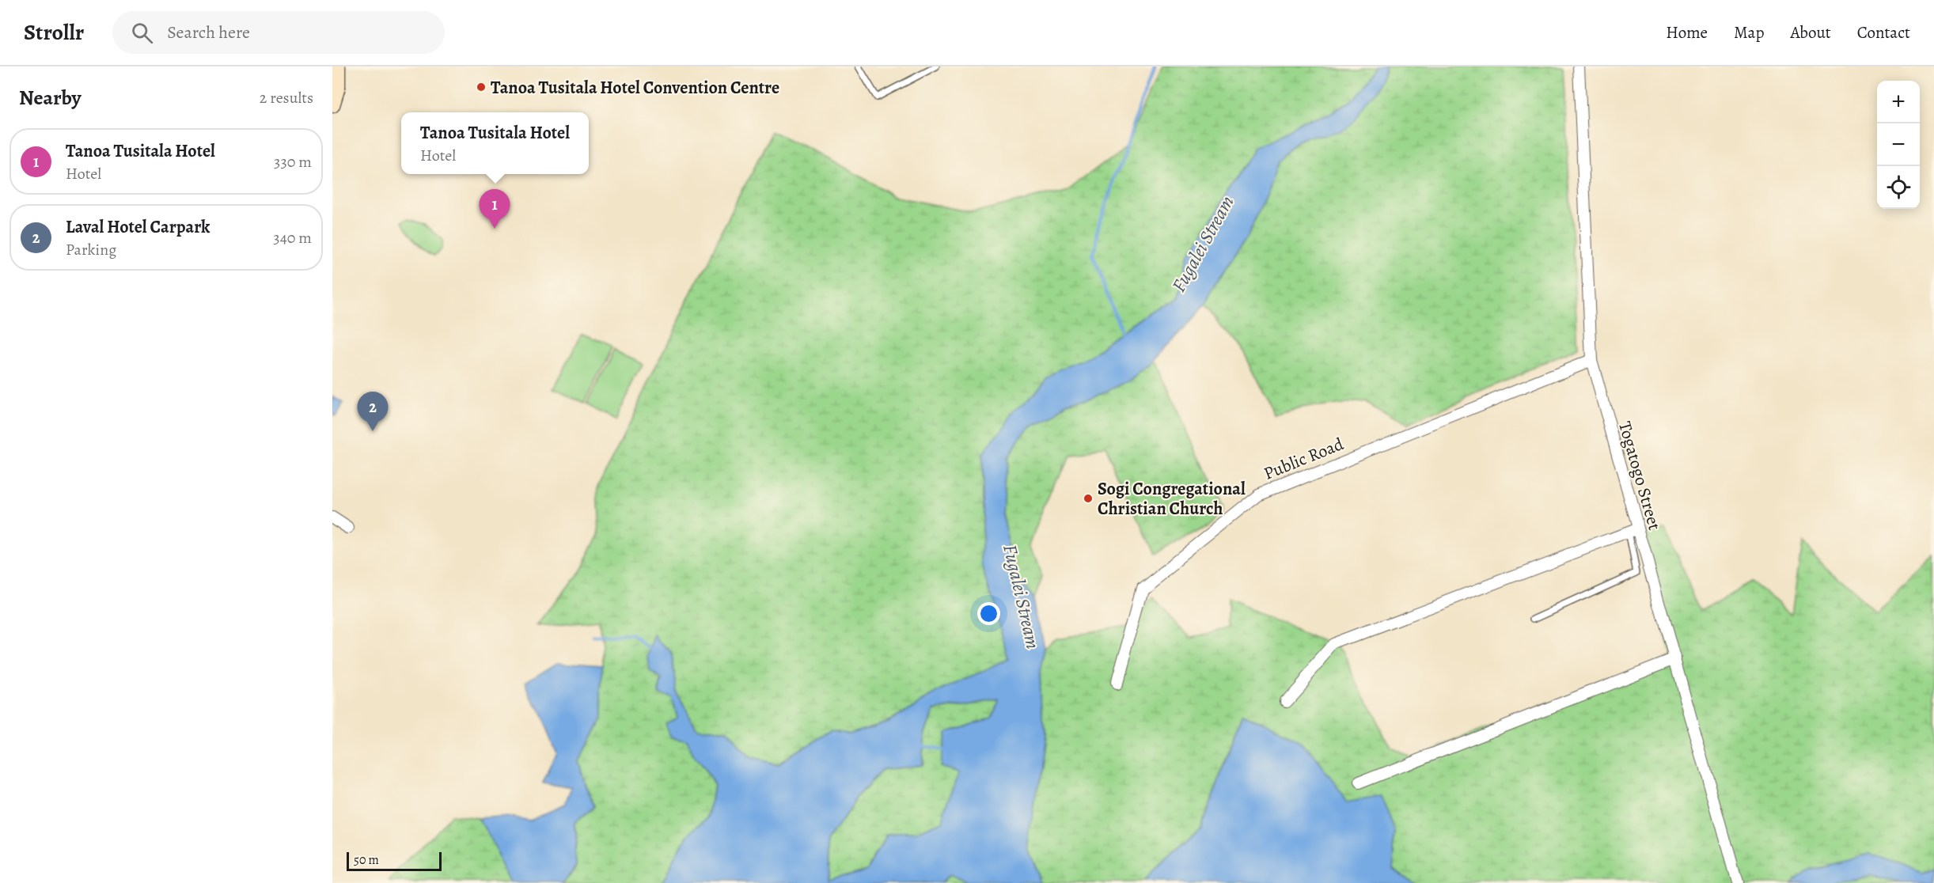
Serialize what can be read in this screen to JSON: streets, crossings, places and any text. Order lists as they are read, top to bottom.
{
  "streets": {
    "street": ["Public Road", "Togatogo Street"]
  },
  "crossings": [
    ["Public Road", "Togatogo Street"]
  ],
  "water": ["Fugalei Stream"],
  "places": ["Tanoa Tusitala Hotel Convention Centre", "Sogi Congregational Christian Church"],
  "scale_bar": "50 m",
  "page": {
    "header": "Strollr",
    "search": "Search here",
    "nav": [
      "Home",
      "Map",
      "About",
      "Contact"
    ],
    "heading": ["Nearby", "2 results"],
    "map_buttons": ["+", "−"],
    "popup": ["Tanoa Tusitala Hotel", "Hotel"],
    "list": [
      {
        "mark": "1",
        "name": "Tanoa Tusitala Hotel",
        "note": "Hotel",
        "value": "330 m"
      },
      {
        "mark": "2",
        "name": "Laval Hotel Carpark",
        "note": "Parking",
        "value": "340 m"
      }
    ],
    "pins": ["1", "2"],
    "scale": "50 m"
  }
}
